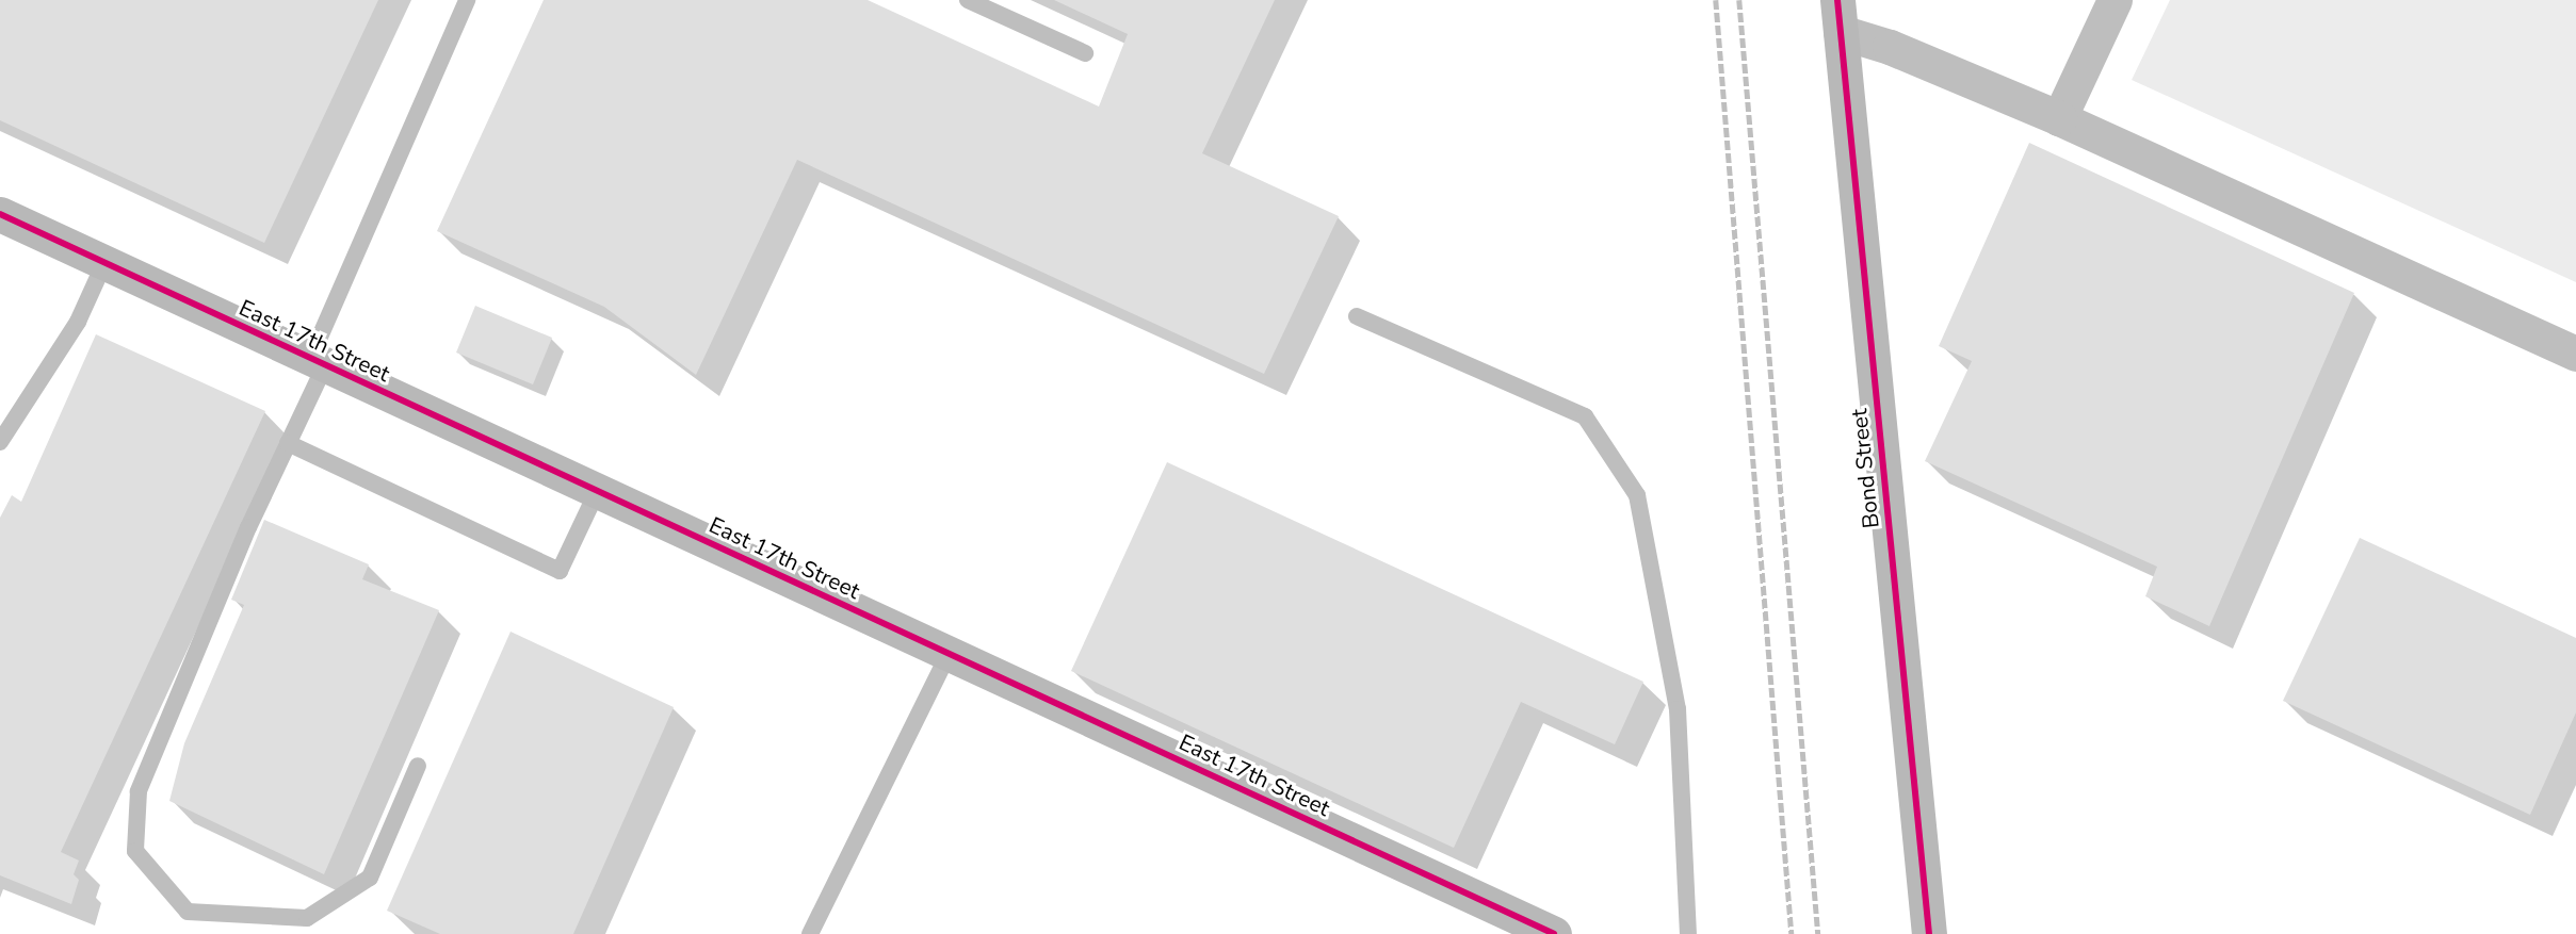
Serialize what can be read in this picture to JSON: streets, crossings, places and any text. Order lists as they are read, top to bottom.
{
  "streets": {
    "street": ["East 17th Street", "Bond Street"]
  }
}
